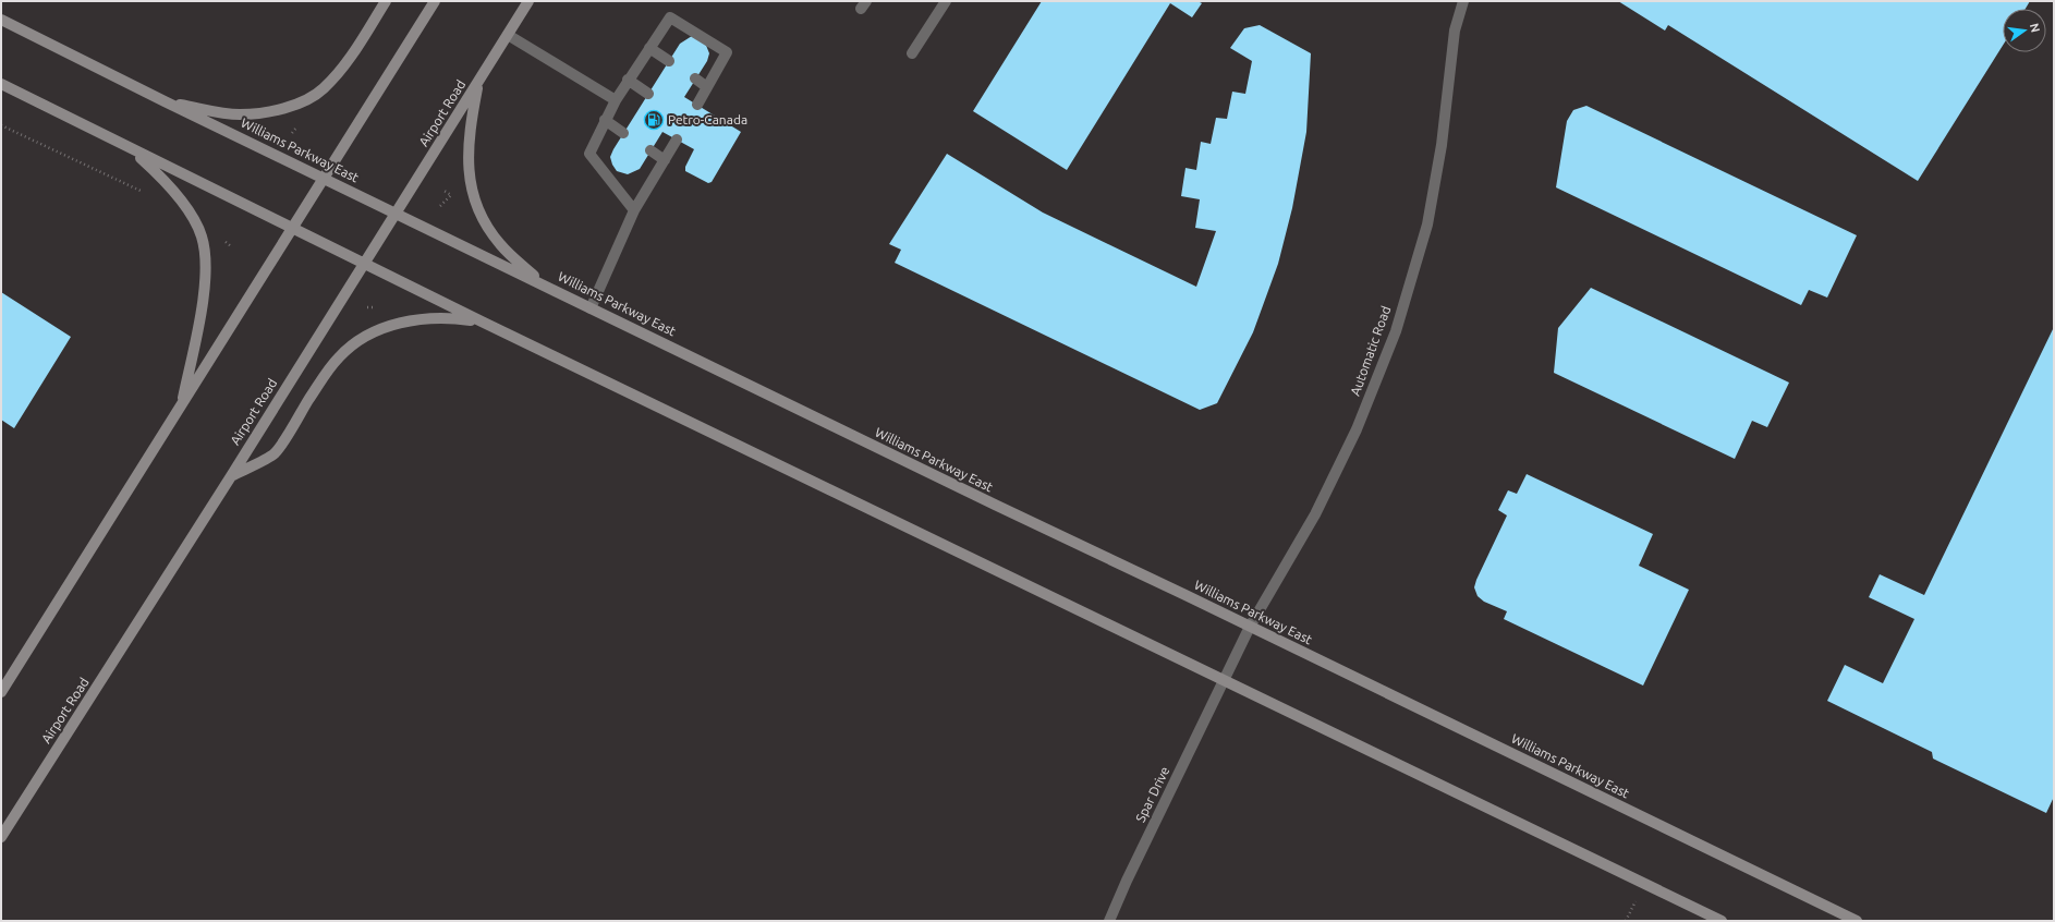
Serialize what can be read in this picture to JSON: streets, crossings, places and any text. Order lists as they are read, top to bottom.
{
  "streets": {
    "main road": ["Airport Road", "Williams Parkway East"],
    "street": ["Automatic Road", "Spar Drive"]
  },
  "crossings": [
    ["Airport Road", "Williams Parkway East"],
    ["Williams Parkway East", "Automatic Road"],
    ["Automatic Road", "Spar Drive"]
  ],
  "places": {
    "fuel station": ["Petro-Canada"]
  },
  "north": "right"
}
